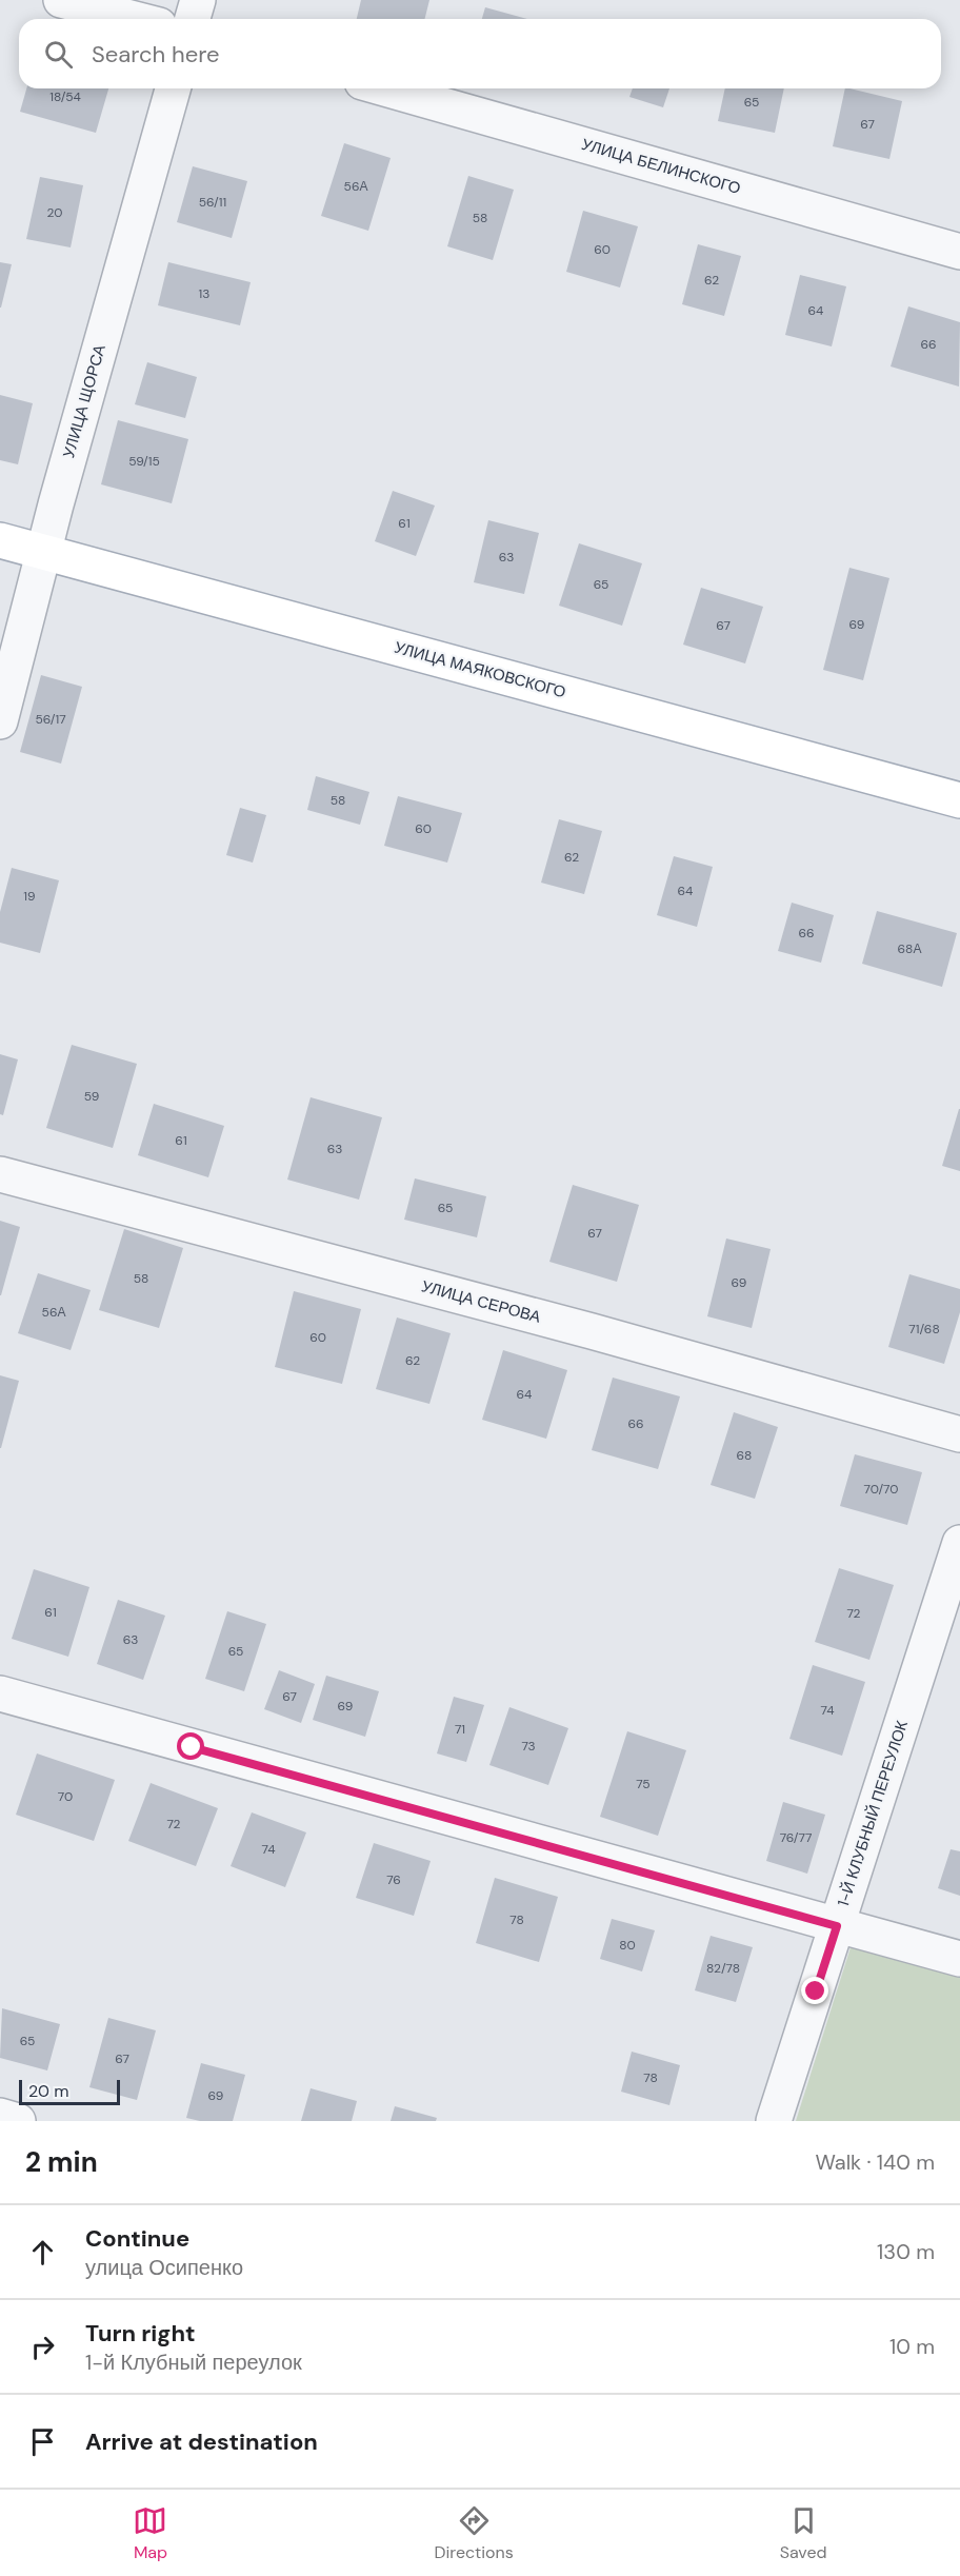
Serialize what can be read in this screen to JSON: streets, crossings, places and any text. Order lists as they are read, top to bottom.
{
  "streets": {
    "main road": ["УЛИЦА МАЯКОВСКОГО"],
    "street": [
      "УЛИЦА БЕЛИНСКОГО",
      "УЛИЦА ЩОРСА",
      "УЛИЦА СЕРОВА",
      "1-Й КЛУБНЫЙ ПЕРЕУЛОК"
    ]
  },
  "crossings": [
    ["УЛИЦА ЩОРСА", "УЛИЦА МАЯКОВСКОГО"]
  ],
  "house_numbers": [
    "18/54",
    "65",
    "67",
    "56А",
    "56/11",
    "20",
    "58",
    "60",
    "62",
    "13",
    "64",
    "66",
    "59/15",
    "61",
    "63",
    "65",
    "69",
    "67",
    "56/17",
    "58",
    "60",
    "62",
    "64",
    "19",
    "66",
    "68А",
    "59",
    "61",
    "63",
    "65",
    "67",
    "58",
    "69",
    "56А",
    "71/68",
    "60",
    "62",
    "64",
    "66",
    "68",
    "70/70",
    "61",
    "72",
    "63",
    "65",
    "67",
    "69",
    "74",
    "71",
    "73",
    "75",
    "70",
    "72",
    "76/77",
    "74",
    "76",
    "78",
    "80",
    "82/78",
    "65",
    "67",
    "78",
    "69"
  ],
  "scale_bar": "20 m",
  "page": {
    "search": "Search here",
    "scale": "20 m",
    "heading": ["2 min", "Walk · 140 m"],
    "list": [
      ["Continue", "улица Осипенко", "130 m"],
      ["Turn right", "1-й Клубный переулок", "10 m"],
      "Arrive at destination"
    ],
    "nav": ["Map", "Directions", "Saved"]
  }
}
